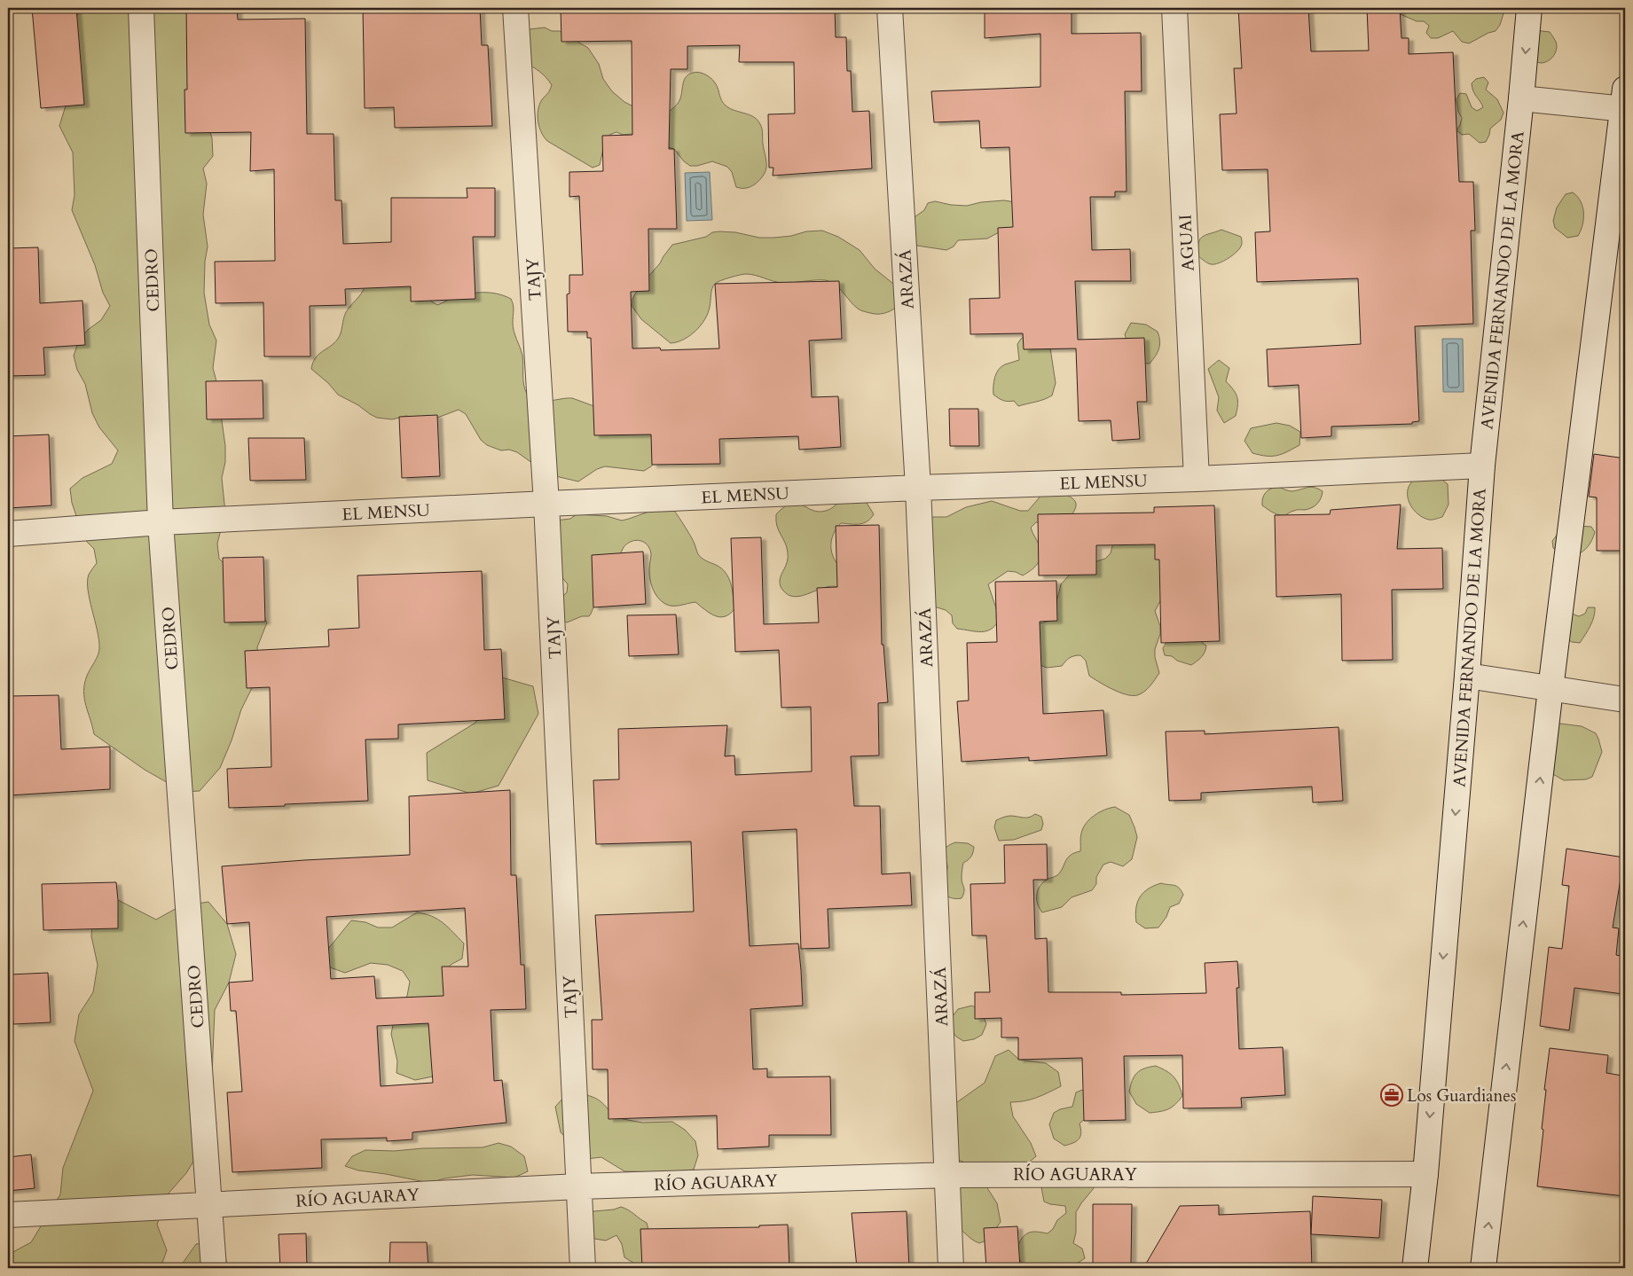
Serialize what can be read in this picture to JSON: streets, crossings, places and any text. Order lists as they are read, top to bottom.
{
  "streets": {
    "street": [
      "AGUAI",
      "TAJY",
      "ARAZÁ",
      "CEDRO",
      "AVENIDA FERNANDO DE LA MORA",
      "EL MENSU",
      "RÍO AGUARAY"
    ]
  },
  "crossings": [
    ["AGUAI", "EL MENSU"],
    ["TAJY", "EL MENSU"],
    ["TAJY", "RÍO AGUARAY"],
    ["ARAZÁ", "EL MENSU"],
    ["ARAZÁ", "RÍO AGUARAY"],
    ["CEDRO", "EL MENSU"],
    ["CEDRO", "RÍO AGUARAY"],
    ["AVENIDA FERNANDO DE LA MORA", "EL MENSU"],
    ["AVENIDA FERNANDO DE LA MORA", "RÍO AGUARAY"]
  ],
  "places": {
    "office": ["Los Guardianes"]
  }
}
